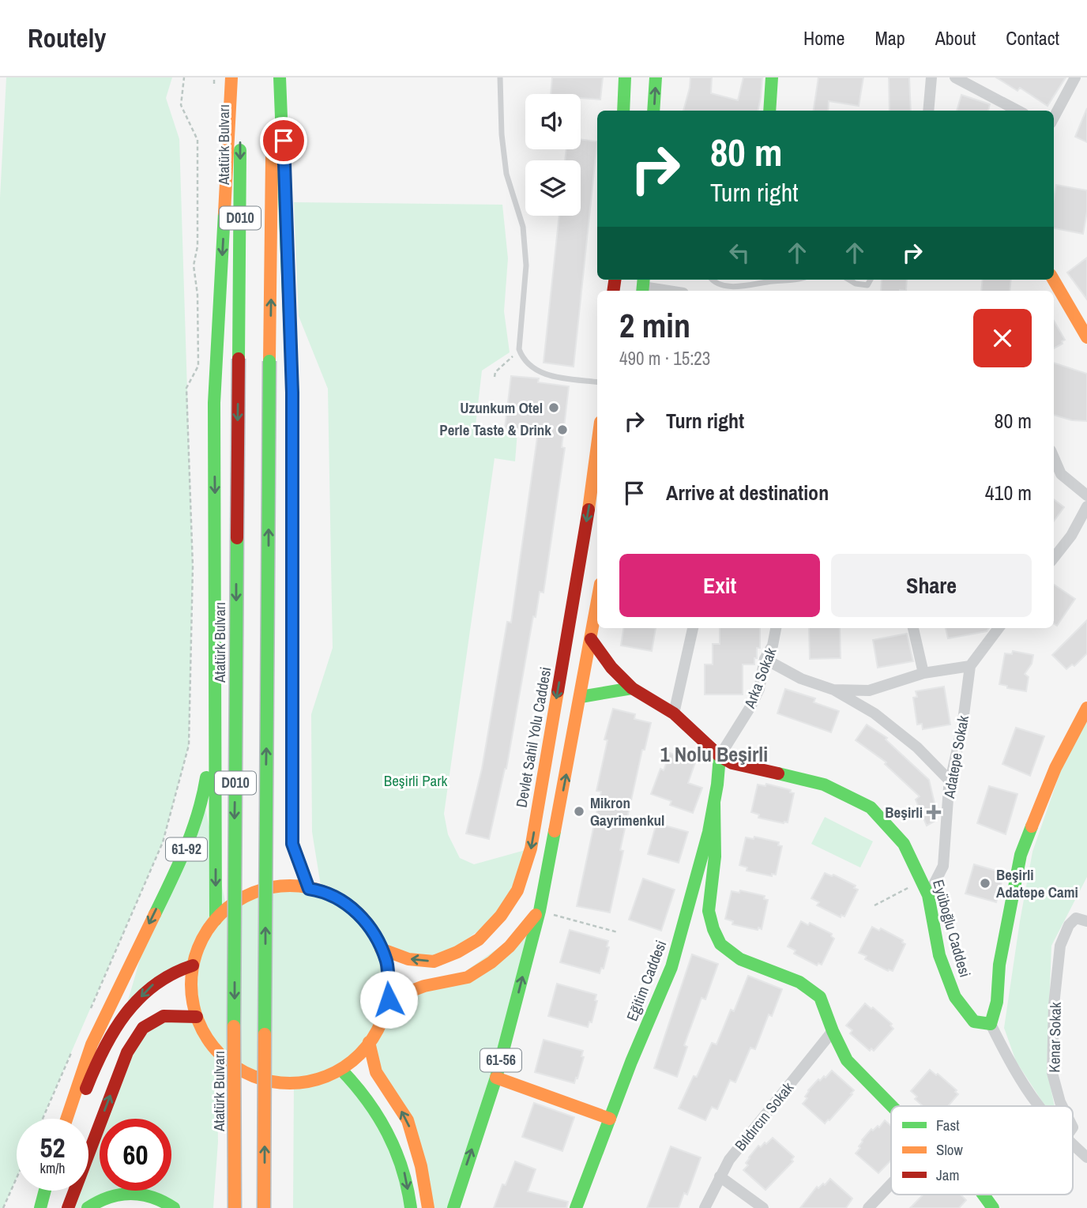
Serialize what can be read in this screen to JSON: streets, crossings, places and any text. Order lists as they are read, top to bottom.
{
  "streets": {
    "main road": [
      "Atatürk Bulvarı",
      "D010",
      "Devlet Sahil Yolu Caddesi",
      "61-92",
      "Eyüboğlu Caddesi",
      "Eğitim Caddesi",
      "61-56"
    ],
    "street": [
      "Arka Sokak",
      "Adatepe Sokak",
      "Kenar Sokak",
      "Bıldırcın Sokak"
    ]
  },
  "crossings": [
    ["Arka Sokak", "Eyüboğlu Caddesi"],
    ["Arka Sokak", "Eğitim Caddesi"],
    ["Adatepe Sokak", "Eyüboğlu Caddesi"],
    ["Eyüboğlu Caddesi", "Eğitim Caddesi"]
  ],
  "districts": ["1 Nolu Beşirli"],
  "parks": ["Beşirli Park"],
  "places": {
    "other": [
      "Uzunkum Otel",
      "Perle Taste & Drink",
      "Mikron Gayrimenkul",
      "Beşirli Adatepe Cami"
    ],
    "health": ["Beşirli"]
  },
  "legend": ["Fast", "Slow", "Jam"],
  "page": {
    "header": "Routely",
    "nav": [
      "Home",
      "Map",
      "About",
      "Contact"
    ],
    "turn": ["80 m", "Turn right"],
    "heading": ["2 min", "490 m · 15:23"],
    "list": [
      {
        "name": "Turn right",
        "value": "80 m"
      },
      {
        "name": "Arrive at destination",
        "value": "410 m"
      }
    ],
    "buttons": ["Exit", "Share"],
    "speed": "52 km/h",
    "limit": "60"
  }
}
